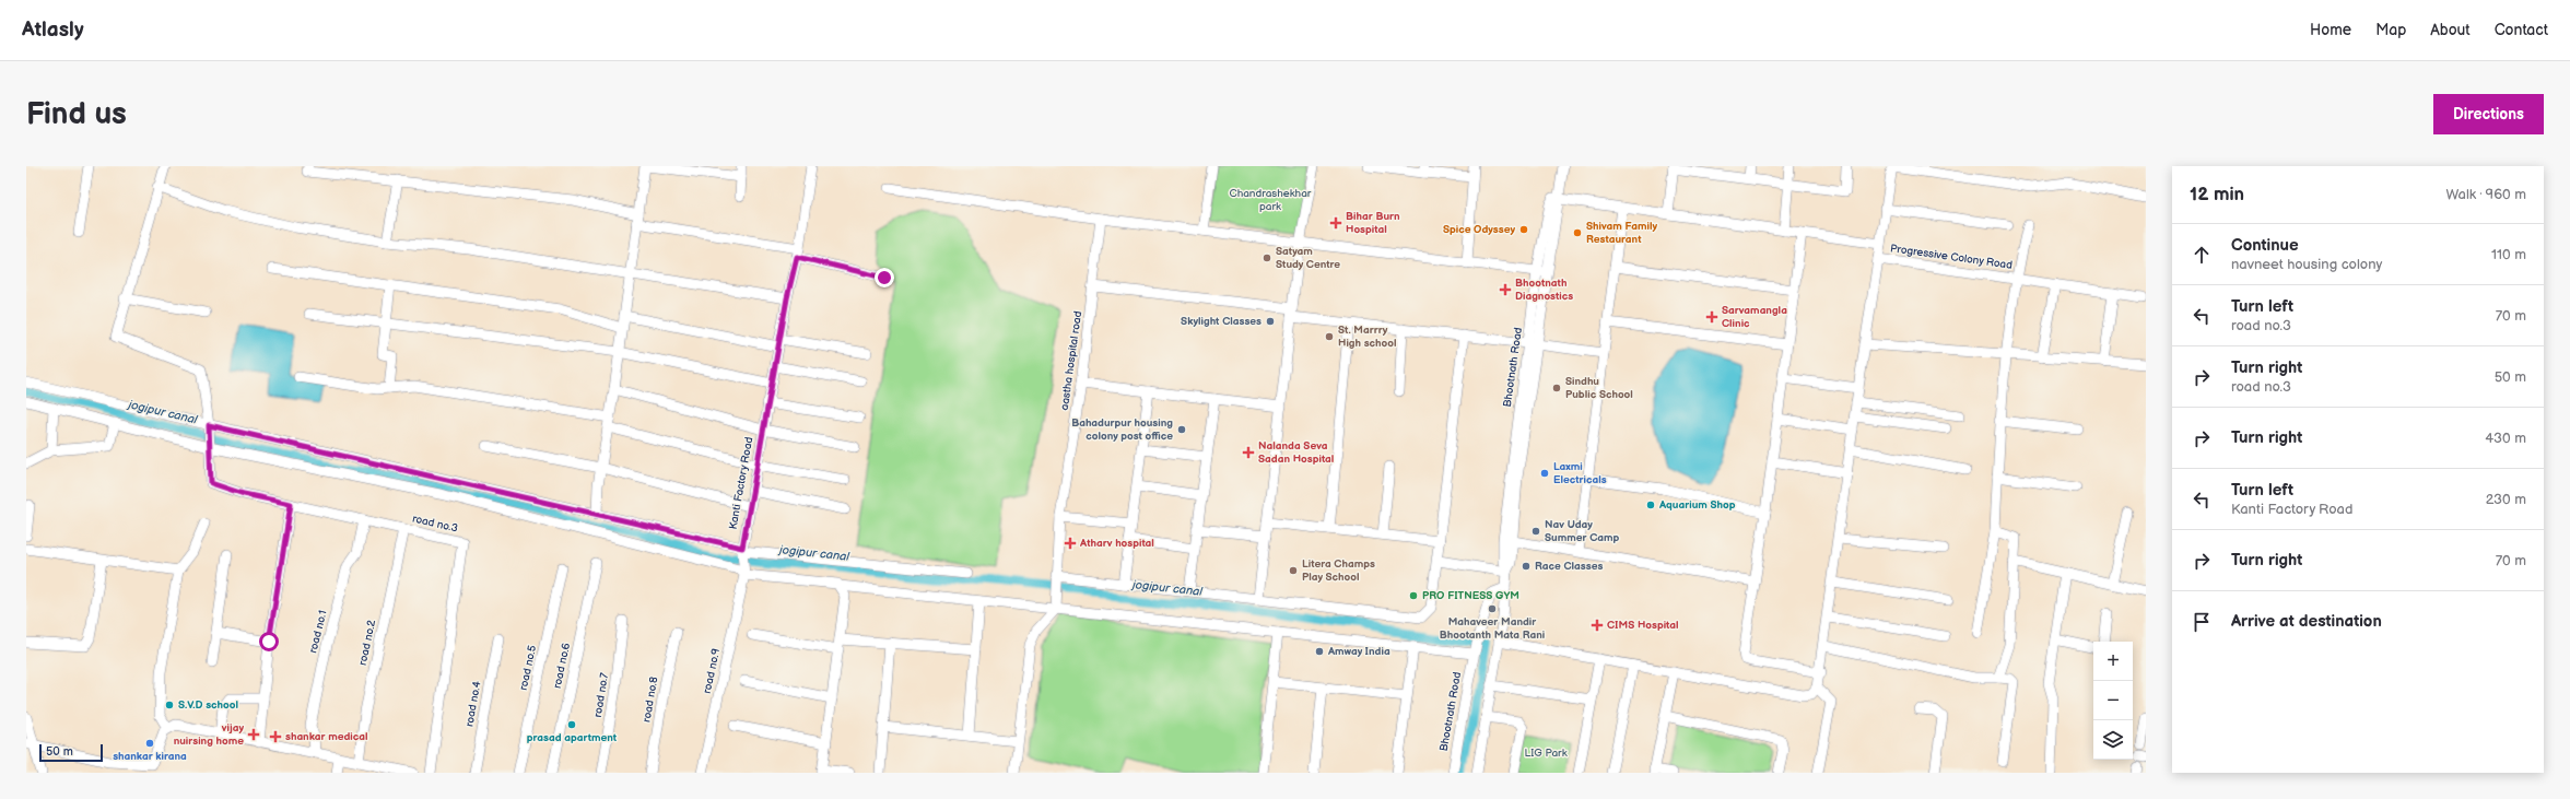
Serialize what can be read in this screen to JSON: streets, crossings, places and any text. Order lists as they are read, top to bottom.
{
  "streets": {
    "street": [
      "Progressive Colony Road",
      "aastha hospital road",
      "Bhootnath Road",
      "Kanti Factory Road",
      "road no.3",
      "road no.1",
      "road no.2",
      "road no.6",
      "road no.5",
      "road no.9",
      "road no.7",
      "road no.8",
      "road no.4"
    ]
  },
  "crossings": [
    ["Kanti Factory Road", "road no.9"],
    ["road no.3", "road no.1"],
    ["road no.3", "road no.2"]
  ],
  "water": ["jogipur canal"],
  "parks": ["Chandrashekhar park", "LIG Park"],
  "places": {
    "health": [
      "Bihar Burn Hospital",
      "Bhootnath Diagnostics",
      "Sarvamangla Clinic",
      "Nalanda Seva Sadan Hospital",
      "Atharv hospital",
      "CIMS Hospital",
      "vijay nuirsing home",
      "shankar medical"
    ],
    "other": [
      "Spice Odyssey",
      "Shivam Family Restaurant",
      "Satyam Study Centre",
      "Skylight Classes",
      "St. Marrry High school",
      "Sindhu Public School",
      "Bahadurpur housing colony post office",
      "Laxmi Electricals",
      "Aquarium Shop",
      "Nav Uday Summer Camp",
      "Race Classes",
      "Litera Champs Play School",
      "PRO FITNESS GYM",
      "Mahaveer Mandir Bhootanth Mata Rani",
      "Amway India",
      "S.V.D school",
      "prasad apartment",
      "shankar kirana"
    ]
  },
  "scale_bar": "50 m",
  "page": {
    "header": "Atlasly",
    "nav": [
      "Home",
      "Map",
      "About",
      "Contact"
    ],
    "buttons": "Directions",
    "title": "Find us",
    "heading": ["12 min", "Walk · 960 m"],
    "list": [
      ["Continue", "navneet housing colony", "110 m"],
      ["Turn left", "road no.3", "70 m"],
      ["Turn right", "road no.3", "50 m"],
      ["Turn right", "430 m"],
      ["Turn left", "Kanti Factory Road", "230 m"],
      ["Turn right", "70 m"],
      "Arrive at destination"
    ],
    "map_buttons": ["+", "−"],
    "scale": "50 m"
  }
}
